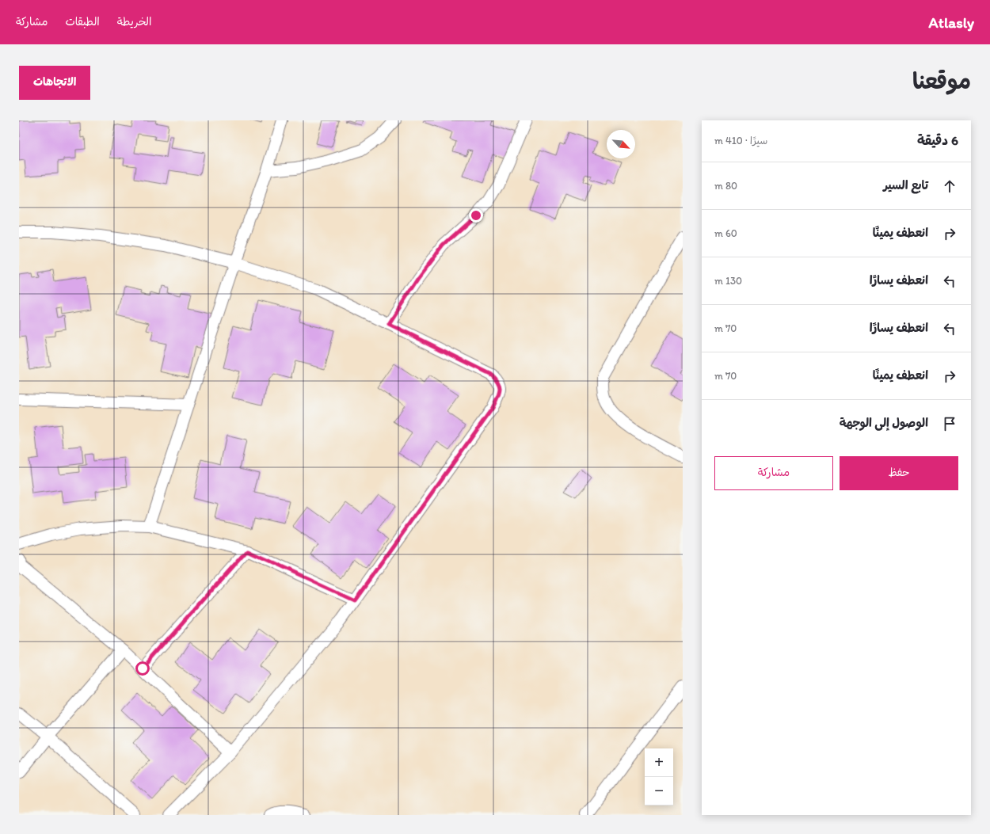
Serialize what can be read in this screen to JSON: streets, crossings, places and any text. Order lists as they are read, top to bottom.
{
  "north": "bottom right",
  "page": {
    "header": "Atlasly",
    "nav": ["الخريطة", "الطبقات", "مشاركة"],
    "title": "موقعنا",
    "buttons": [
      "الاتجاهات",
      ["حفظ", "مشاركة"]
    ],
    "heading": ["6 دقيقة", "سيرًا · 410 m"],
    "list": [
      ["تابع السير", "80 m"],
      ["انعطف يمينًا", "60 m"],
      ["انعطف يسارًا", "130 m"],
      ["انعطف يسارًا", "70 m"],
      ["انعطف يمينًا", "70 m"],
      "الوصول إلى الوجهة"
    ],
    "map_buttons": ["+", "−"]
  }
}
